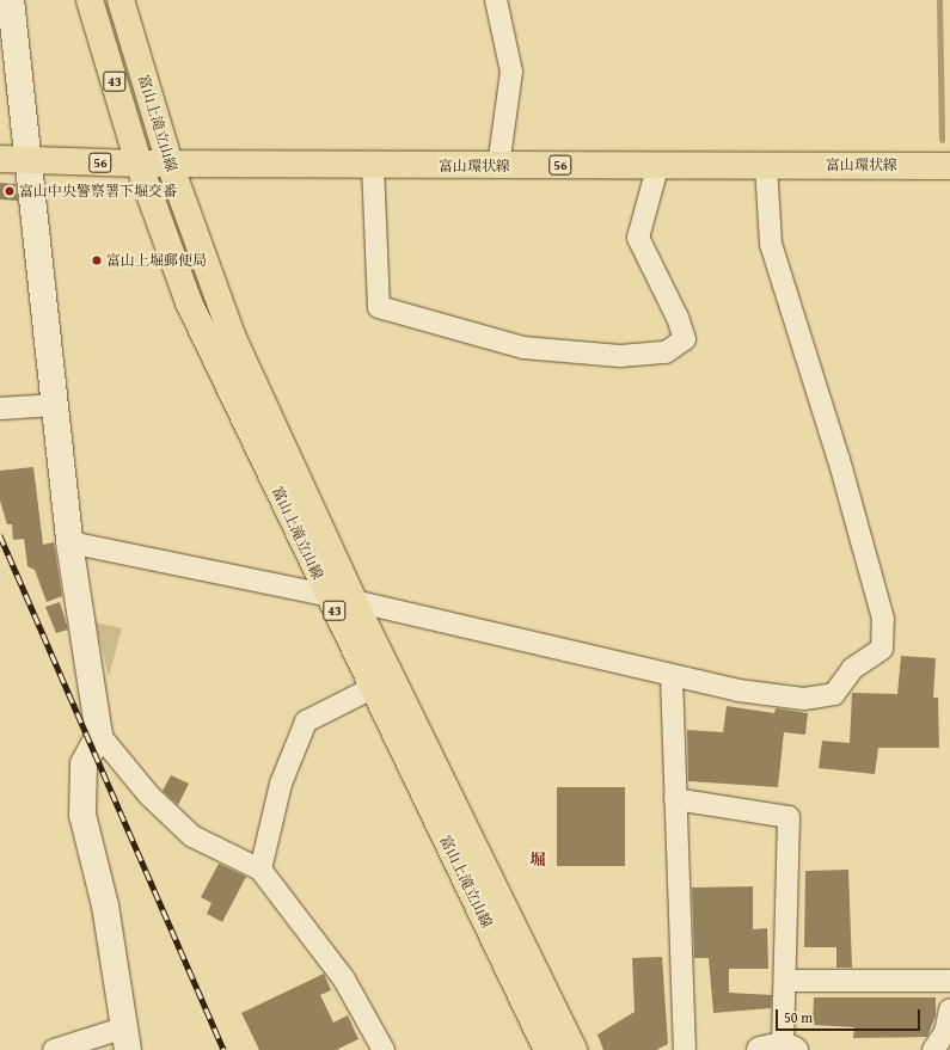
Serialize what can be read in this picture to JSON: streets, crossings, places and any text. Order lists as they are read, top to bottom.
{
  "streets": {
    "main road": [
      "43",
      "富山上滝立山線",
      "56",
      "富山環状線"
    ]
  },
  "crossings": [
    ["富山上滝立山線", "富山環状線"]
  ],
  "districts": ["堀"],
  "places": ["富山中央警察署下堀交番", "富山上堀郵便局"],
  "scale_bar": "50 m"
}
